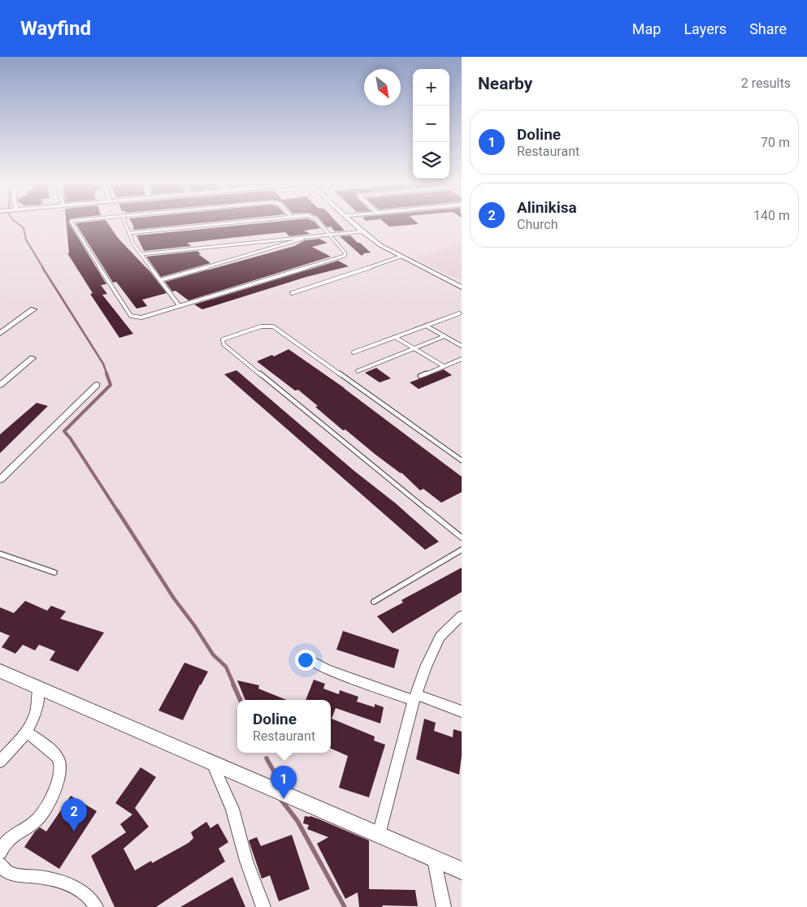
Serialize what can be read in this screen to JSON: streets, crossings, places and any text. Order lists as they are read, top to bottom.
{
  "north": "bottom right",
  "page": {
    "header": "Wayfind",
    "nav": ["Map", "Layers", "Share"],
    "heading": ["Nearby", "2 results"],
    "map_buttons": ["+", "−"],
    "list": [
      {
        "mark": "1",
        "name": "Doline",
        "note": "Restaurant",
        "value": "70 m"
      },
      {
        "mark": "2",
        "name": "Alinikisa",
        "note": "Church",
        "value": "140 m"
      }
    ],
    "popup": ["Doline", "Restaurant"],
    "pins": ["1", "2"]
  }
}
